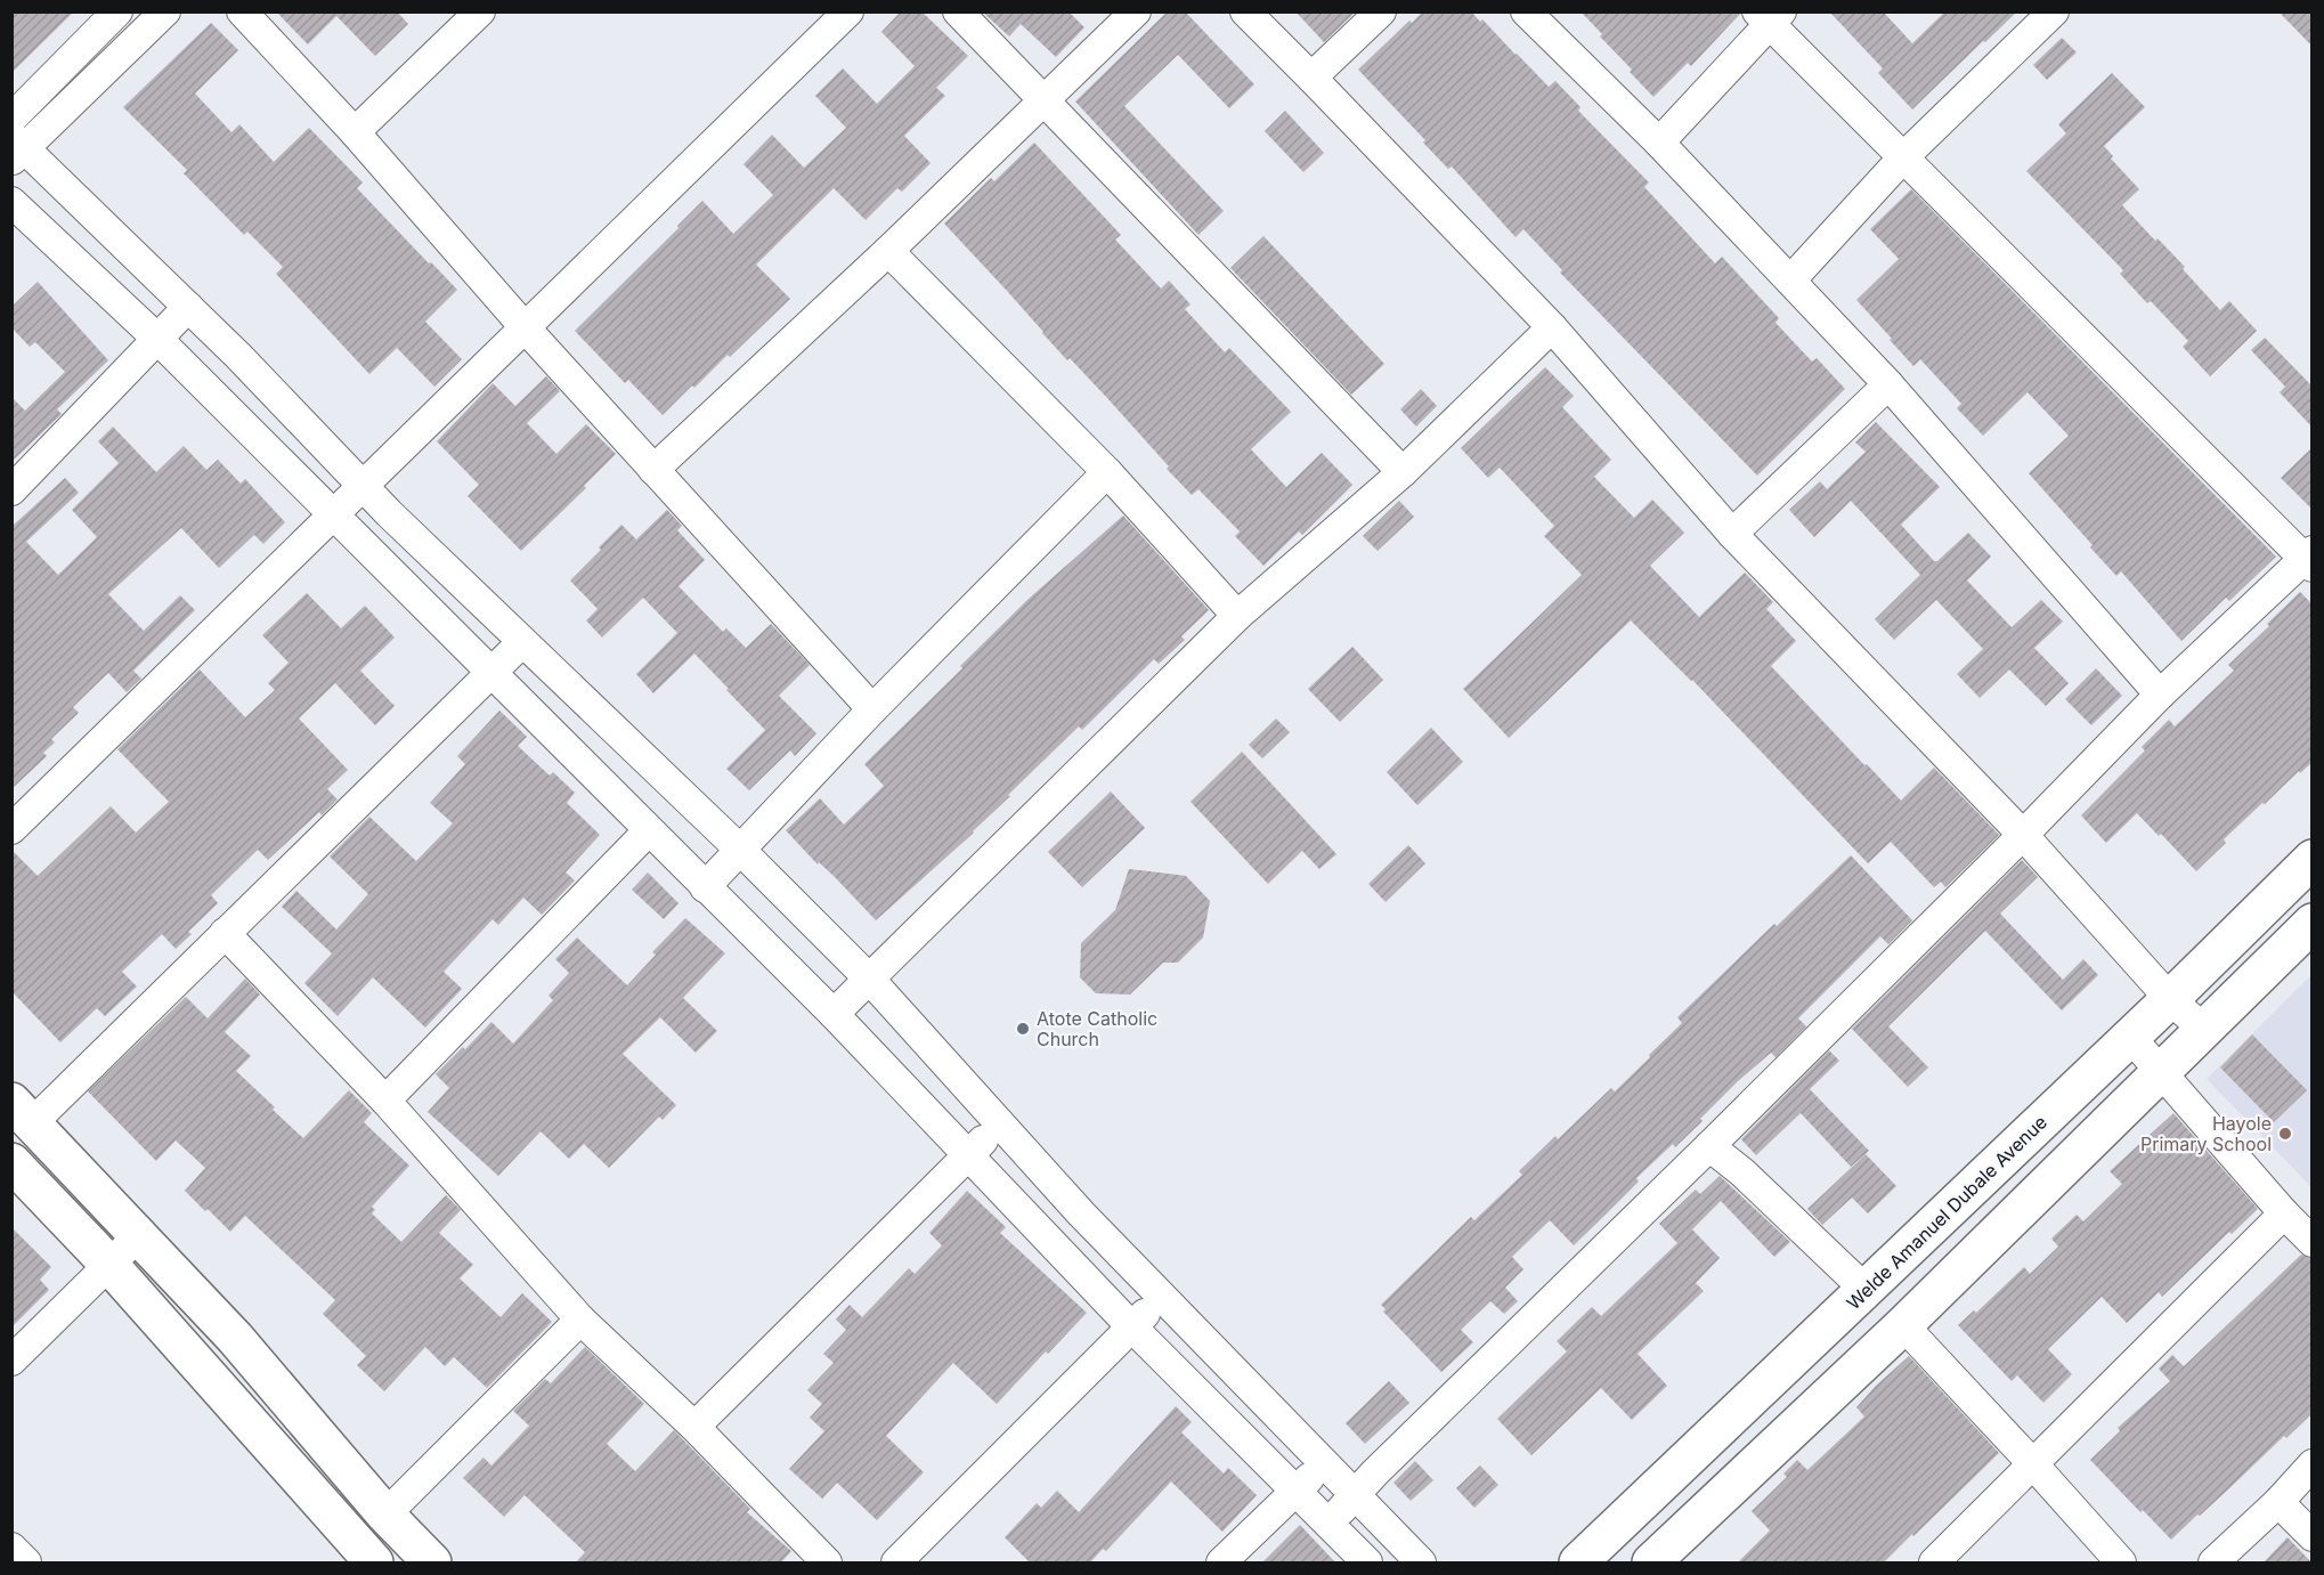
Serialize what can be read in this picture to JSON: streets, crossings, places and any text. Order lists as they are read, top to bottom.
{
  "streets": {
    "main road": ["Welde Amanuel Dubale Avenue"]
  },
  "places": ["Atote Catholic Church", "Hayole Primary School"]
}
